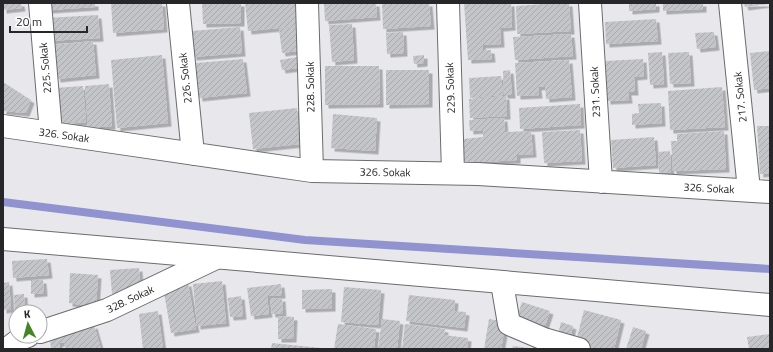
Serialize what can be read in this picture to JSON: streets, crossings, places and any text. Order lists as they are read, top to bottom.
{
  "streets": {
    "street": [
      "225. Sokak",
      "226. Sokak",
      "228. Sokak",
      "229. Sokak",
      "231. Sokak",
      "217. Sokak",
      "326. Sokak",
      "328. Sokak"
    ]
  },
  "crossings": [
    ["225. Sokak", "326. Sokak"],
    ["226. Sokak", "326. Sokak"],
    ["228. Sokak", "326. Sokak"],
    ["229. Sokak", "326. Sokak"],
    ["231. Sokak", "326. Sokak"],
    ["217. Sokak", "326. Sokak"]
  ],
  "scale_bar": "20 m",
  "north": "top"
}
